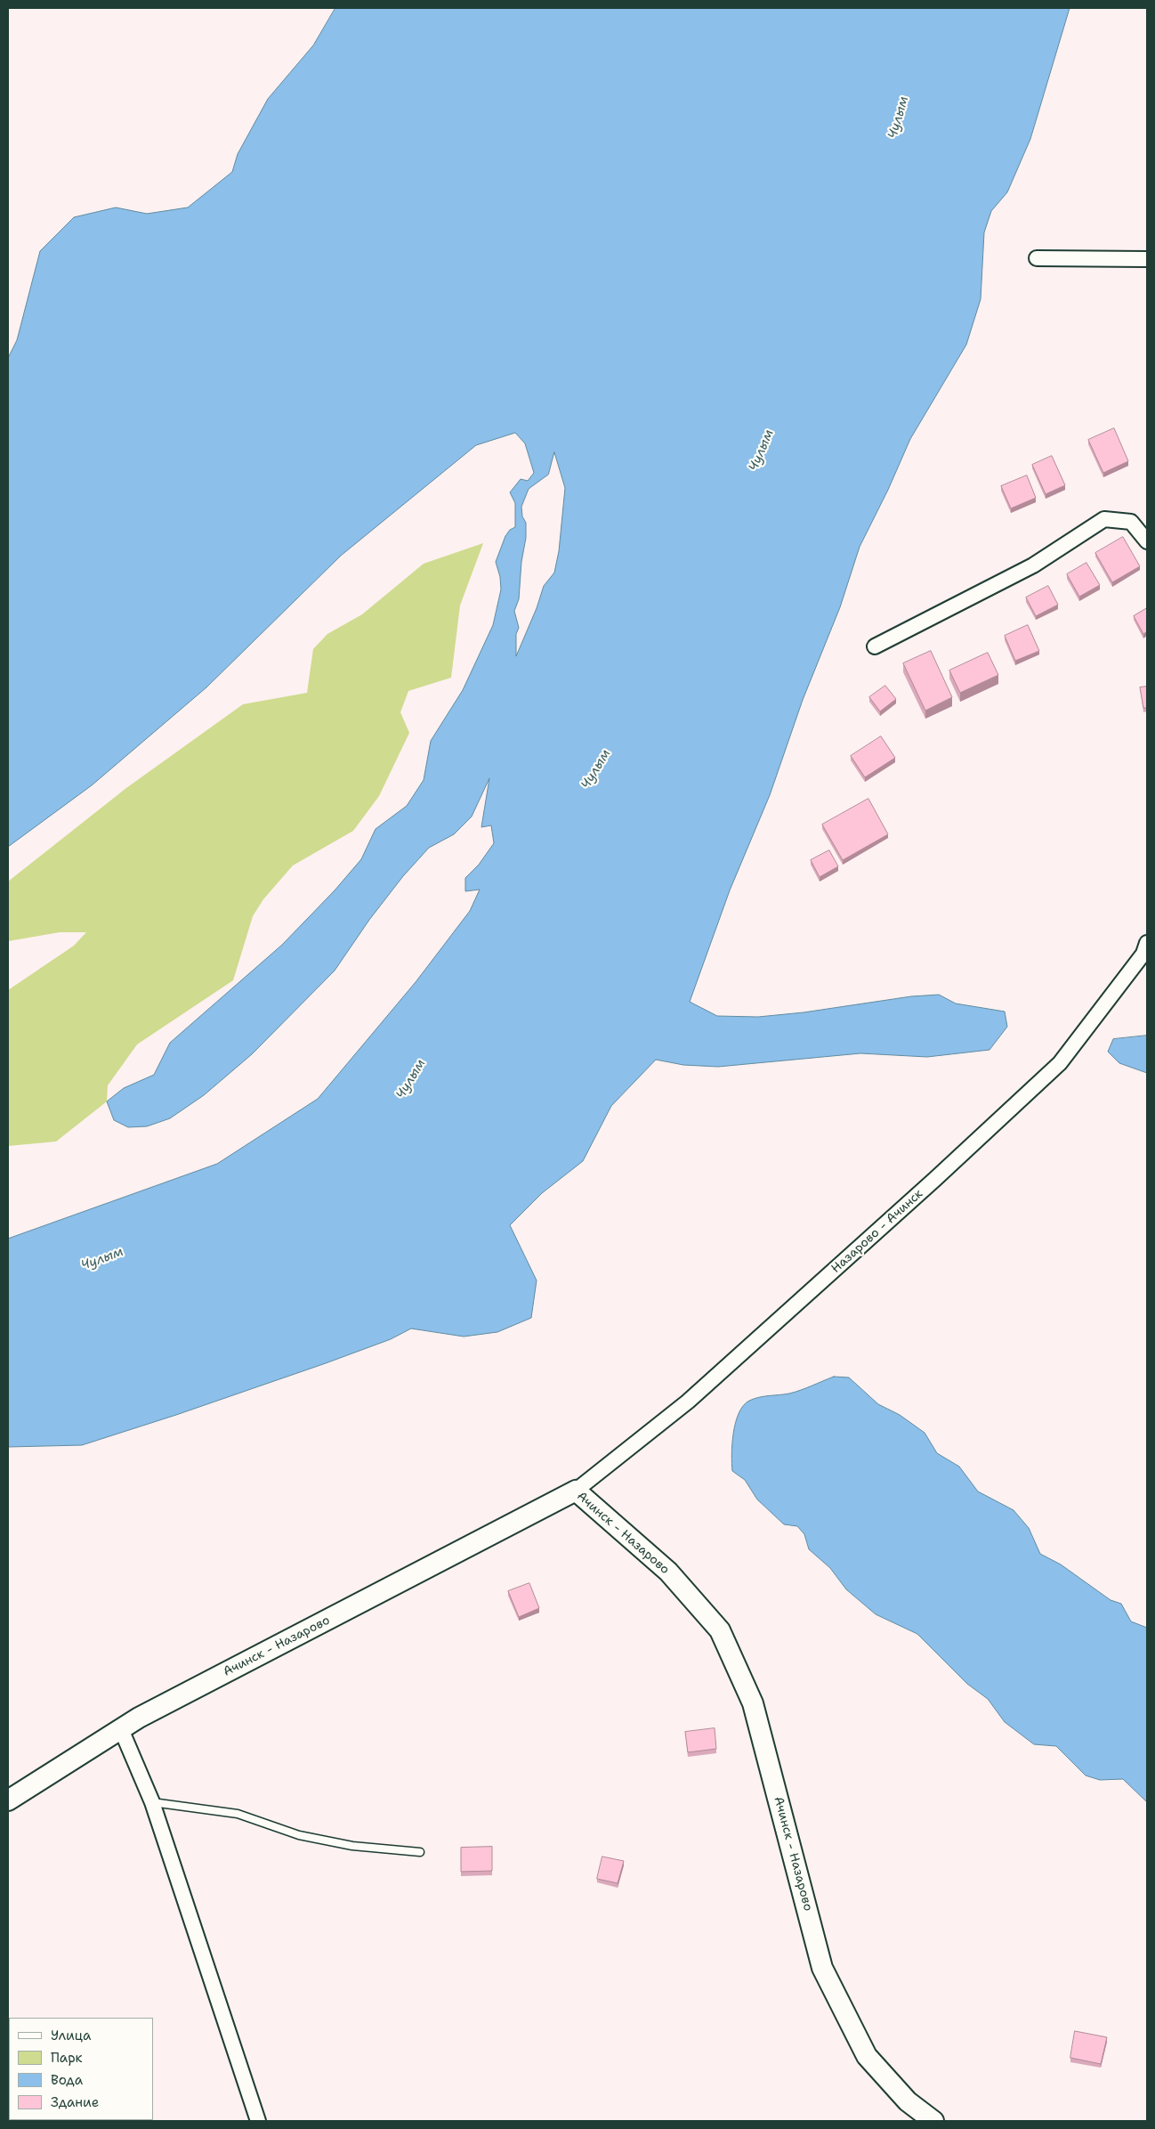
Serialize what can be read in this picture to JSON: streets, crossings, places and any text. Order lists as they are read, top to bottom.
{
  "streets": {
    "street": ["Назарово - Ачинск", "Ачинск - Назарово"]
  },
  "crossings": [
    ["Назарово - Ачинск", "Ачинск - Назарово"]
  ],
  "water": ["Чулым"],
  "legend": [
    "Улица",
    "Парк",
    "Вода",
    "Здание"
  ]
}
